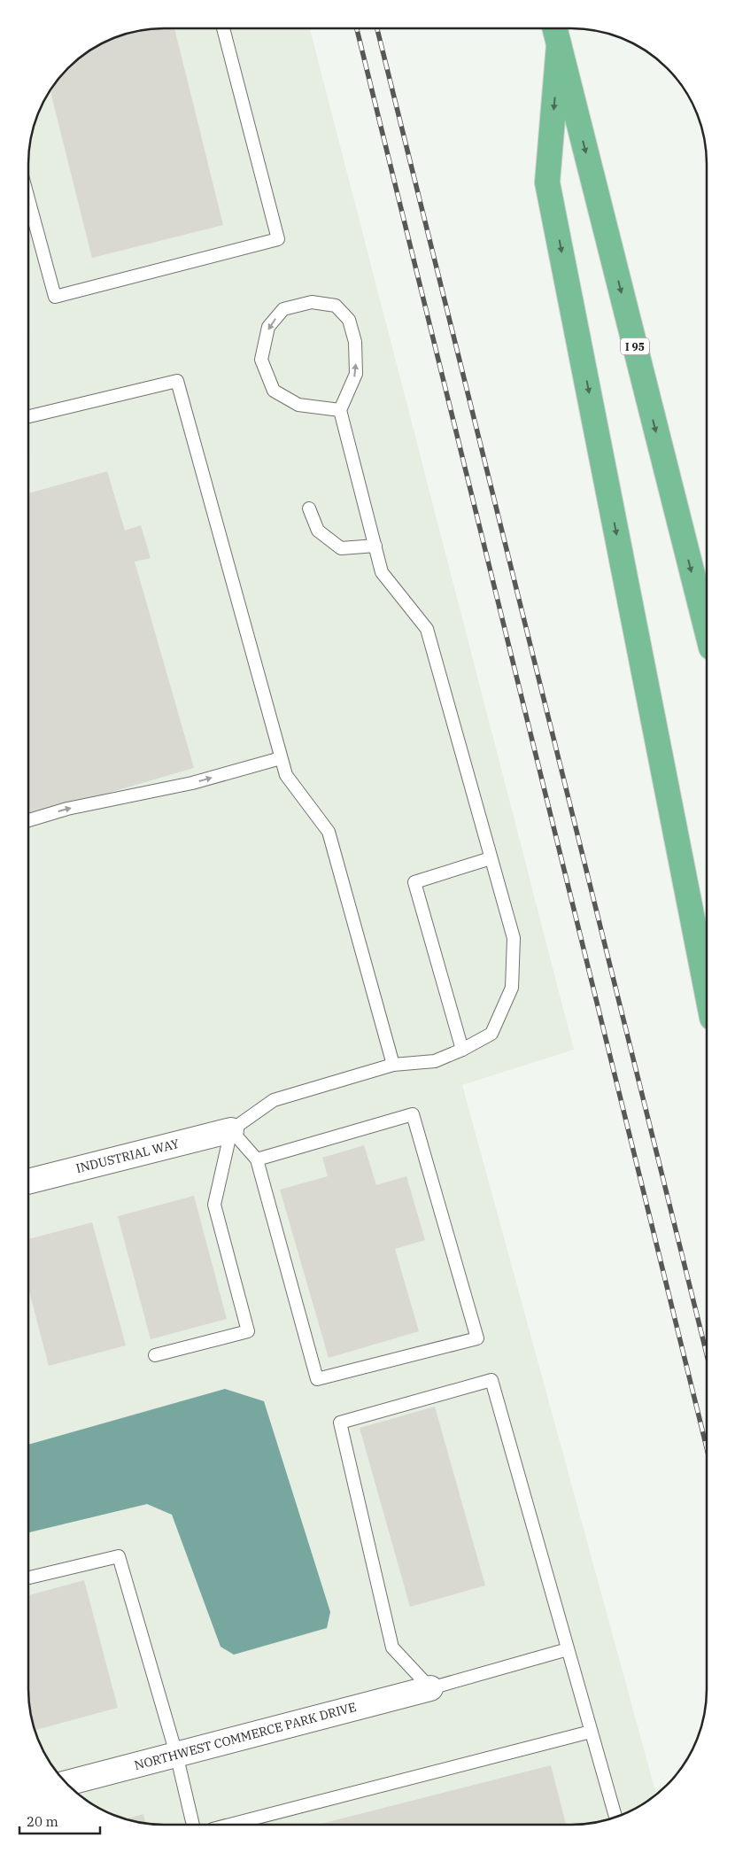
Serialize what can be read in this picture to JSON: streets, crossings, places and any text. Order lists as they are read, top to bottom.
{
  "streets": {
    "highway": ["I 95"],
    "street": ["INDUSTRIAL WAY", "NORTHWEST COMMERCE PARK DRIVE"]
  },
  "scale_bar": "20 m"
}
